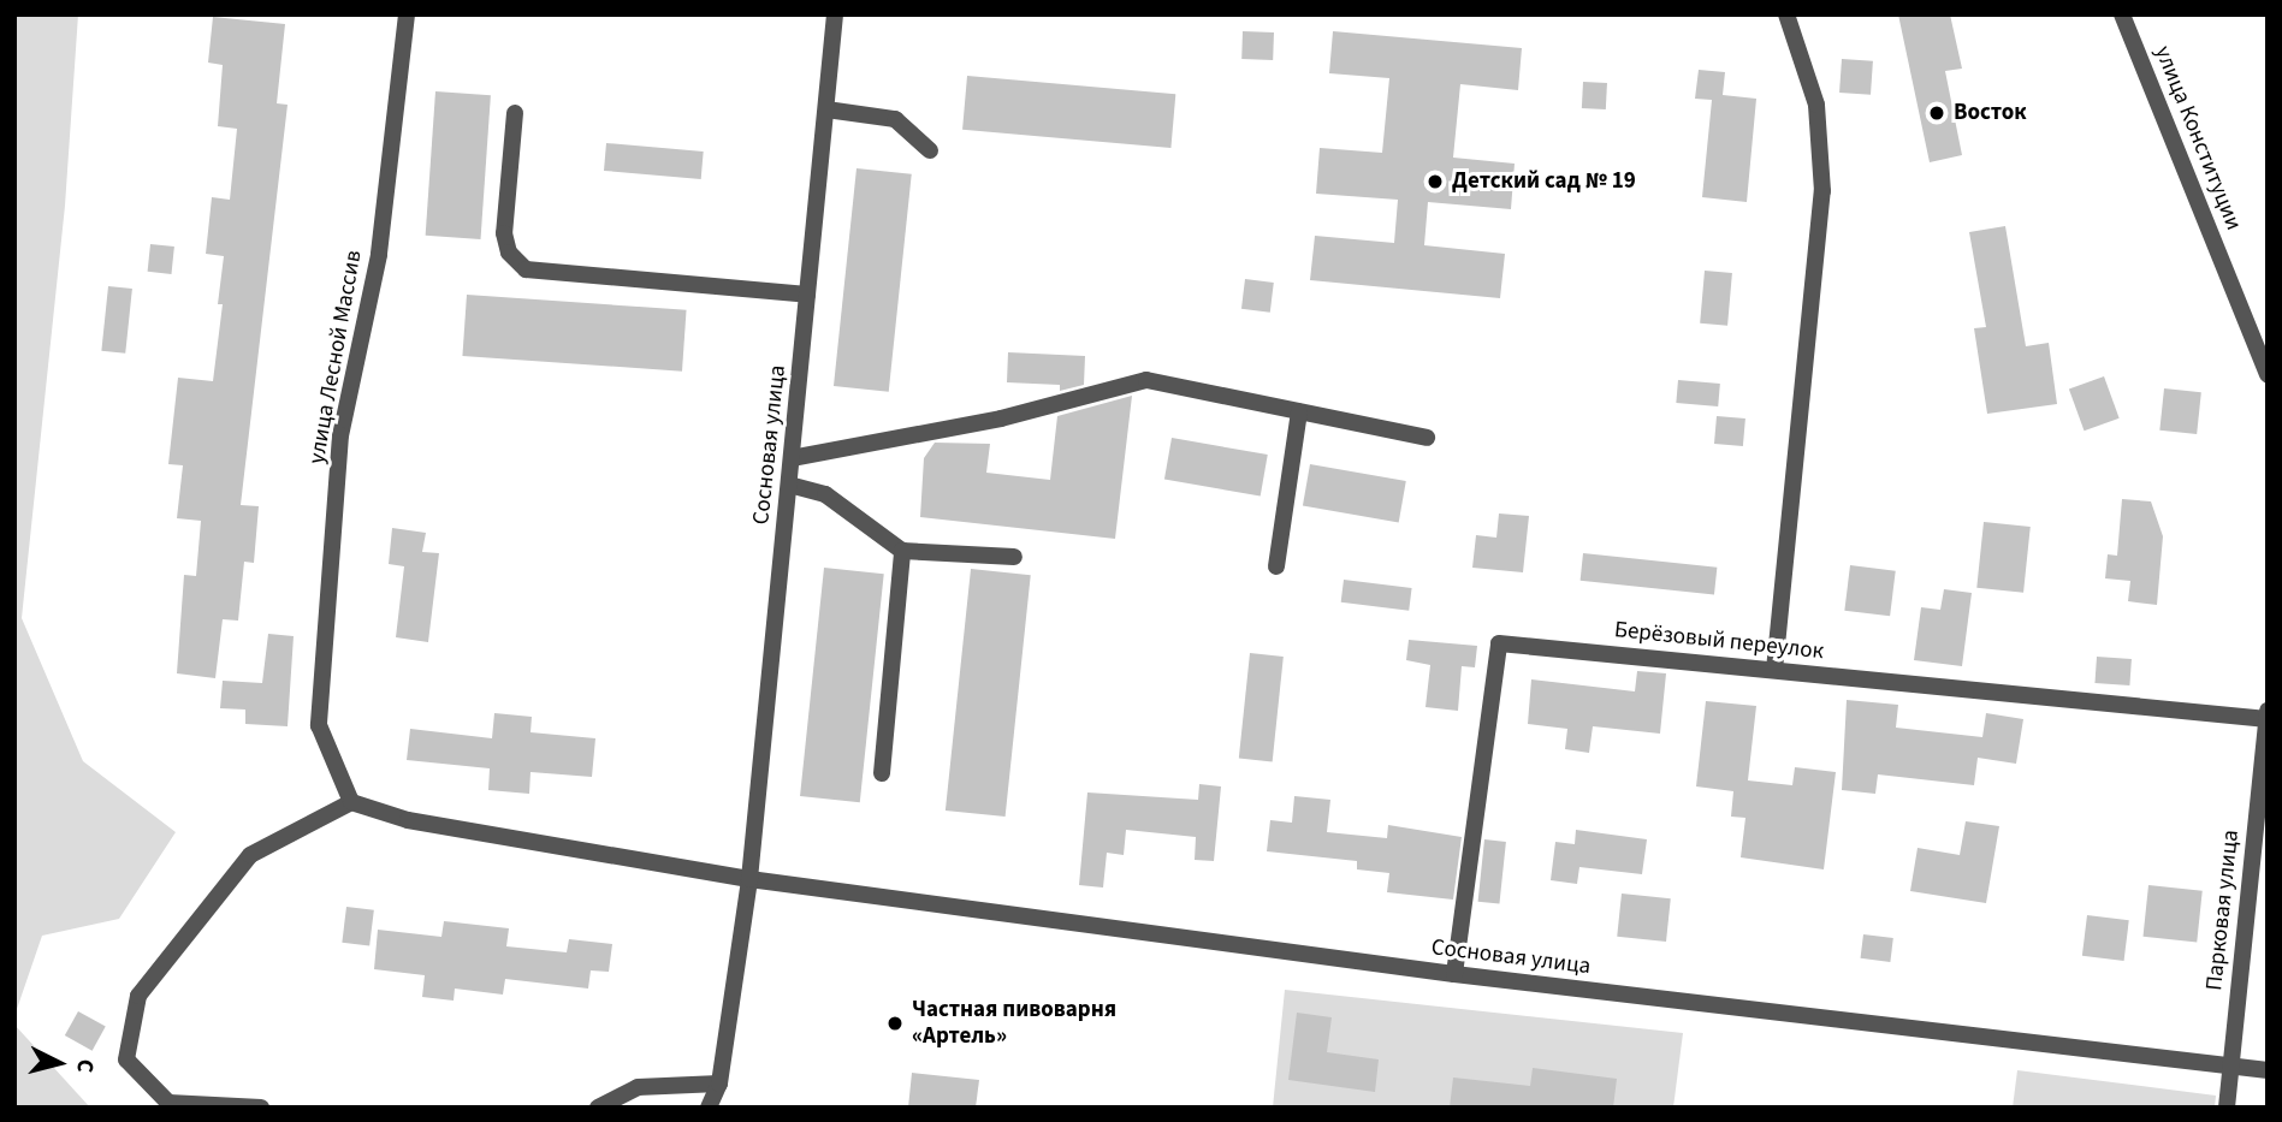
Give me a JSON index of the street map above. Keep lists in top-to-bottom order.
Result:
{
  "streets": {
    "street": [
      "улица Конституции",
      "улица Лесной Массив",
      "Сосновая улица",
      "Берёзовый переулок",
      "Парковая улица"
    ]
  },
  "crossings": [
    ["улица Лесной Массив", "Сосновая улица"],
    ["Сосновая улица", "Берёзовый переулок"],
    ["Сосновая улица", "Парковая улица"],
    ["Берёзовый переулок", "Парковая улица"]
  ],
  "places": ["Восток", "Детский сад № 19", "Частная пивоварня «Артель»"],
  "north": "right"
}
